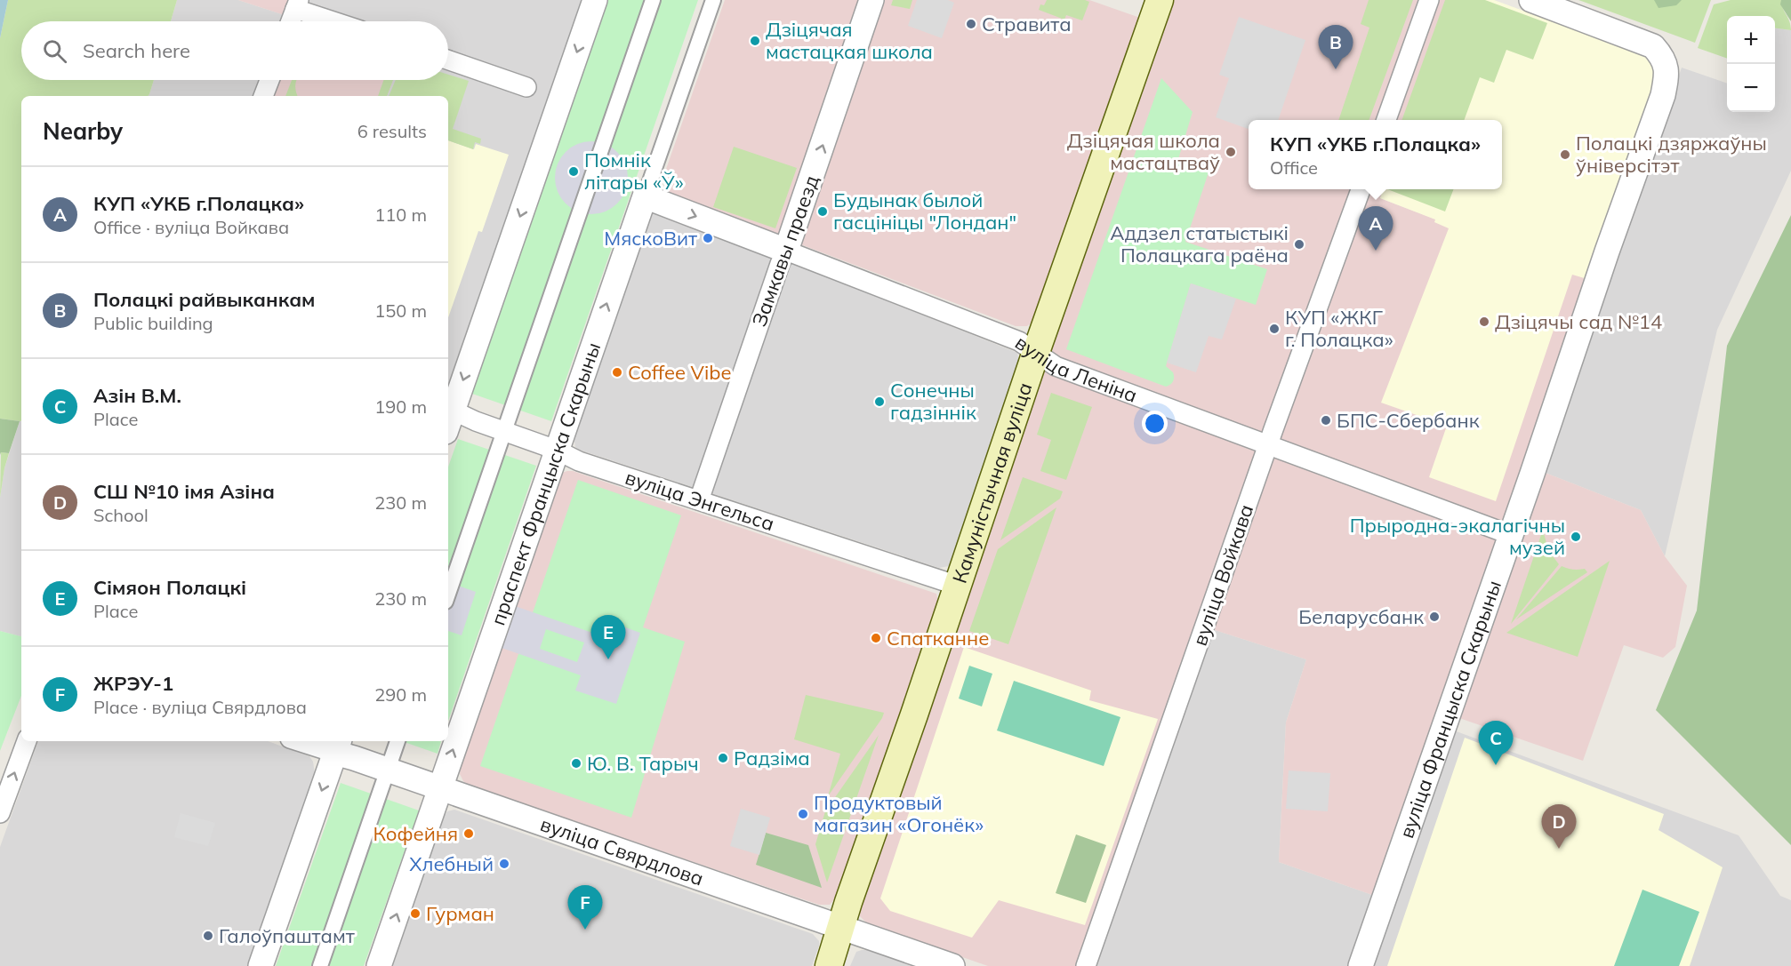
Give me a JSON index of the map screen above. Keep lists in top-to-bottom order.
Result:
{
  "streets": {
    "main road": ["Камуністычная вуліца"],
    "street": [
      "Замкавы праезд",
      "вуліца Леніна",
      "праспект Францыска Скарыны",
      "вуліца Энгельса",
      "вуліца Войкава",
      "вуліца Францыска Скарыны",
      "вуліца Свярдлова"
    ]
  },
  "crossings": [
    ["Замкавы праезд", "вуліца Леніна"],
    ["Замкавы праезд", "вуліца Энгельса"],
    ["вуліца Леніна", "праспект Францыска Скарыны"],
    ["вуліца Леніна", "Камуністычная вуліца"],
    ["вуліца Леніна", "вуліца Войкава"],
    ["вуліца Леніна", "вуліца Францыска Скарыны"],
    ["праспект Францыска Скарыны", "вуліца Энгельса"],
    ["праспект Францыска Скарыны", "вуліца Свярдлова"],
    ["Камуністычная вуліца", "вуліца Энгельса"],
    ["Камуністычная вуліца", "вуліца Свярдлова"]
  ],
  "places": [
    "Стравита",
    "Дзіцячая мастацкая школа",
    "Дзіцячая школа мастацтваў",
    "Полацкі дзяржаўны ўніверсітэт",
    "Помнік літары «Ў»",
    "Будынак былой гасцініцы \"Лондан\"",
    "МяскоВит",
    "Аддзел статыстыкі Полацкага раёна",
    "Дзіцячы сад №14",
    "КУП «ЖКГ г. Полацка»",
    "Coffee Vibe",
    "Сонечны гадзіннік",
    "БПС-Сбербанк",
    "Прыродна-экалагічны музей",
    "Беларусбанк",
    "Спатканне",
    "Радзіма",
    "Ю. В. Тарыч",
    "Продуктовый магазин «Огонёк»",
    "Кофейня",
    "Хлебный",
    "Гурман",
    "Галоўпаштамт"
  ],
  "page": {
    "map_buttons": ["+", "−"],
    "search": "Search here",
    "pins": [
      "B",
      "A",
      "E",
      "C",
      "D",
      "F"
    ],
    "heading": ["Nearby", "6 results"],
    "popup": ["КУП «УКБ г.Полацка»", "Office"],
    "list": [
      {
        "mark": "A",
        "name": "КУП «УКБ г.Полацка»",
        "note": "Office · вуліца Войкава",
        "value": "110 m"
      },
      {
        "mark": "B",
        "name": "Полацкі райвыканкам",
        "note": "Public building",
        "value": "150 m"
      },
      {
        "mark": "C",
        "name": "Азін В.М.",
        "note": "Place",
        "value": "190 m"
      },
      {
        "mark": "D",
        "name": "СШ №10 імя Азіна",
        "note": "School",
        "value": "230 m"
      },
      {
        "mark": "E",
        "name": "Сімяон Полацкі",
        "note": "Place",
        "value": "230 m"
      },
      {
        "mark": "F",
        "name": "ЖРЭУ-1",
        "note": "Place · вуліца Свярдлова",
        "value": "290 m"
      }
    ]
  }
}
